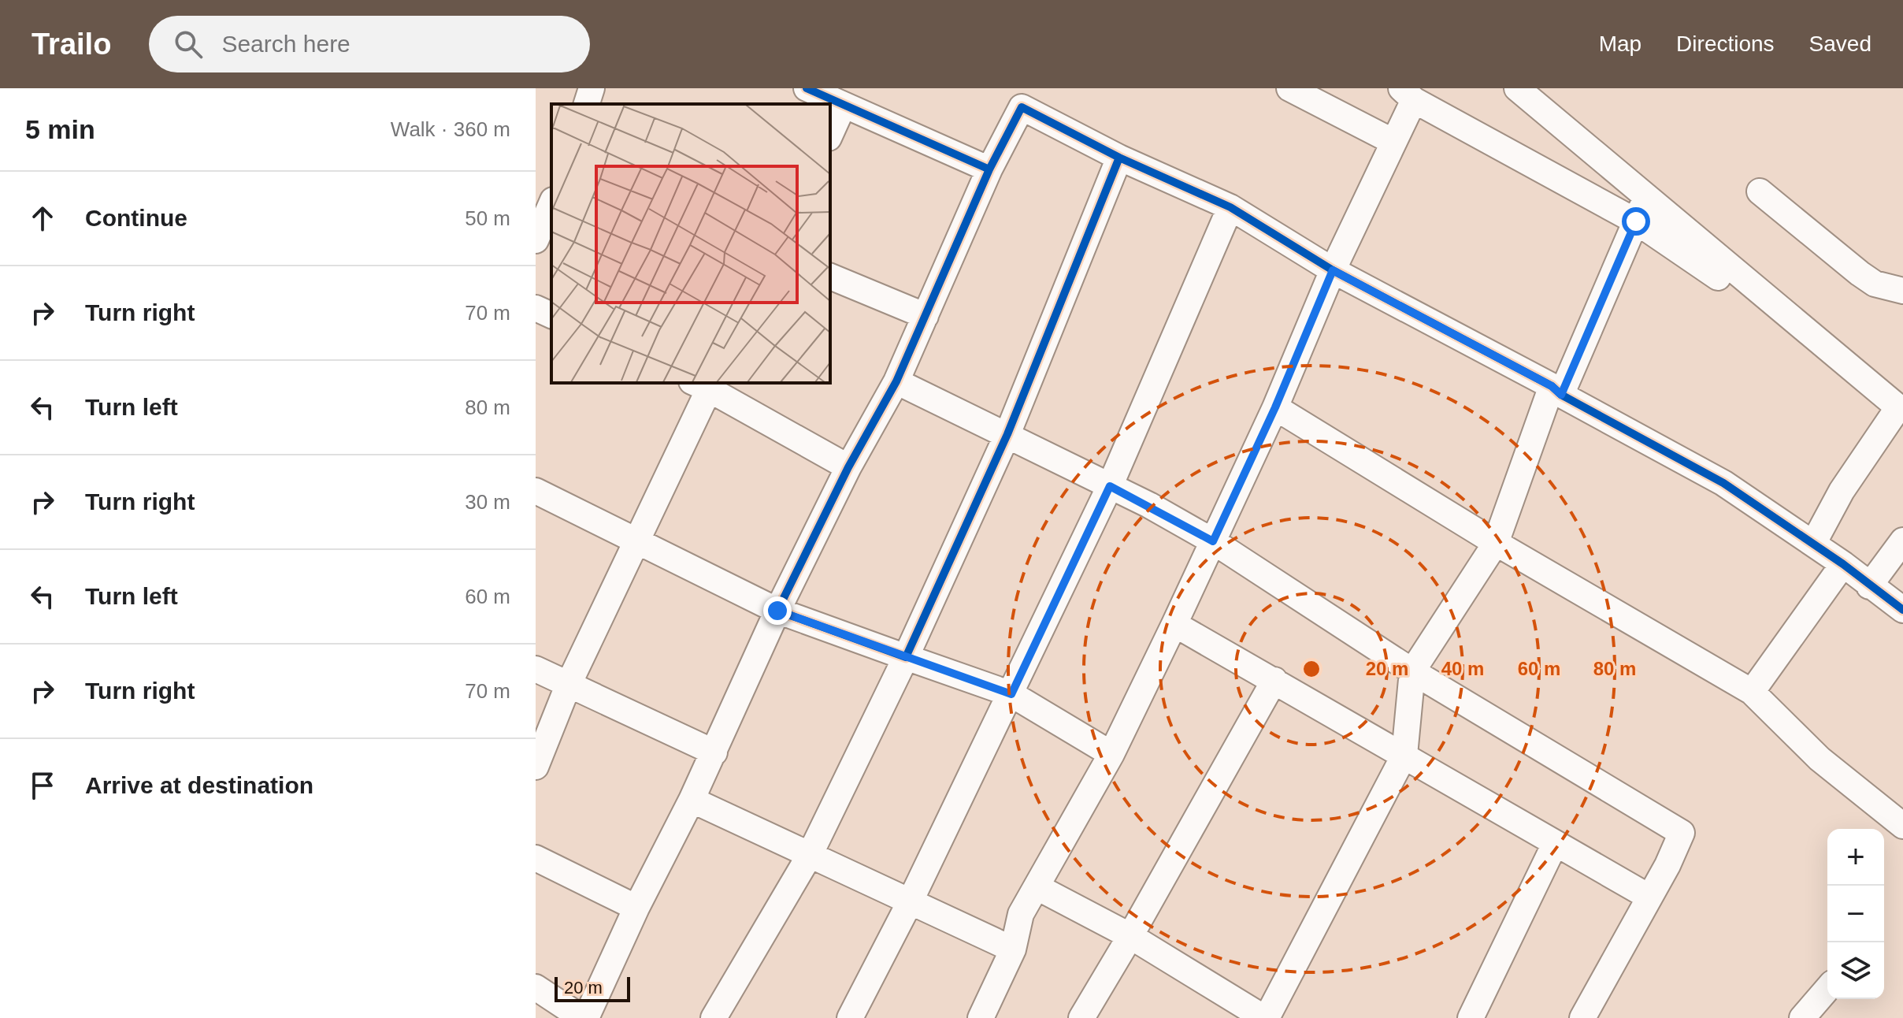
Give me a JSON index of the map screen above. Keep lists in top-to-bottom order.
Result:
{
  "scale_bar": "20 m",
  "page": {
    "header": "Trailo",
    "search": "Search here",
    "nav": ["Map", "Directions", "Saved"],
    "heading": ["5 min", "Walk · 360 m"],
    "list": [
      ["Continue", "50 m"],
      ["Turn right", "70 m"],
      ["Turn left", "80 m"],
      ["Turn right", "30 m"],
      ["Turn left", "60 m"],
      ["Turn right", "70 m"],
      "Arrive at destination"
    ],
    "map_buttons": ["+", "−"],
    "scale": "20 m"
  },
  "rings": [
    "20 m",
    "40 m",
    "60 m",
    "80 m"
  ]
}
